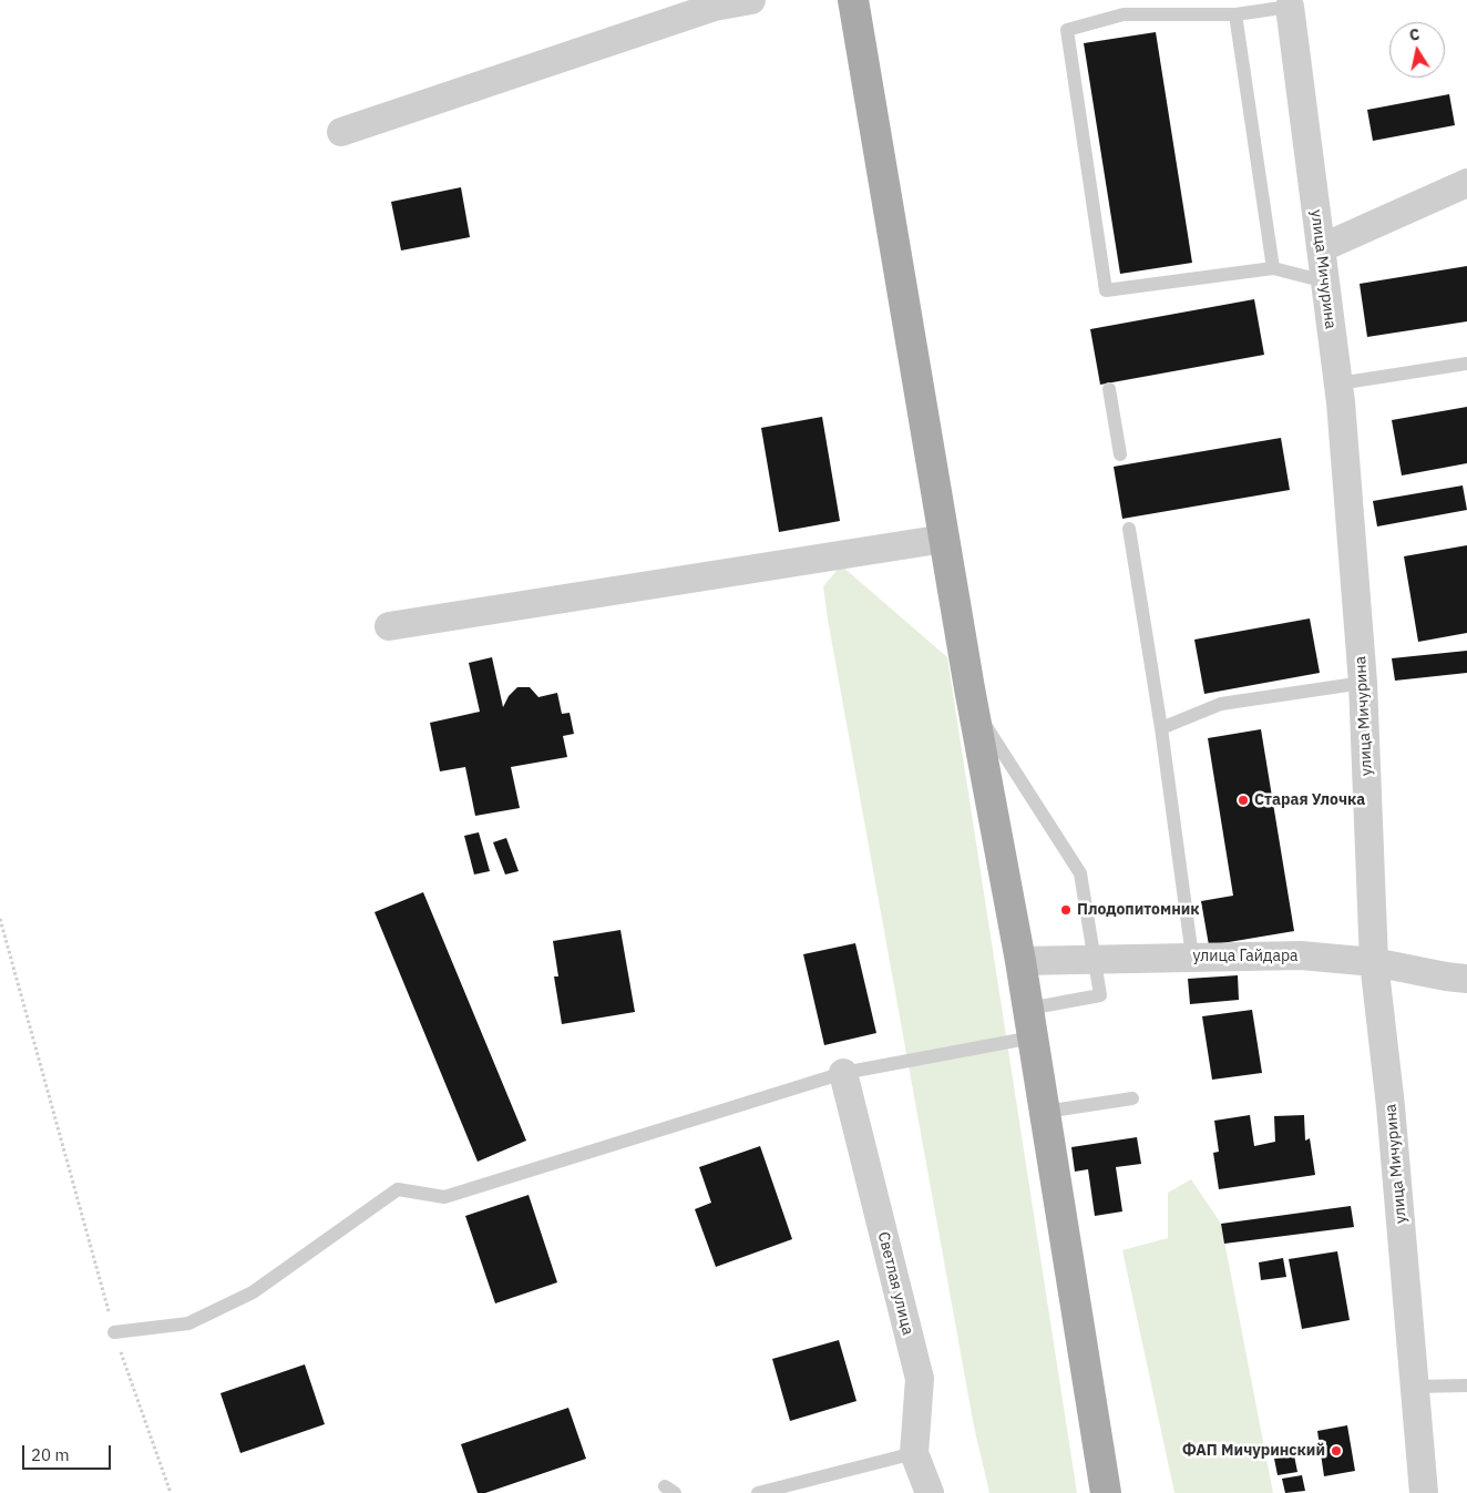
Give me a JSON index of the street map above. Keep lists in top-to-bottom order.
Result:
{
  "streets": {
    "street": ["улица Мичурина", "улица Гайдара", "Светлая улица"]
  },
  "crossings": [
    ["улица Мичурина", "улица Гайдара"]
  ],
  "places": ["Старая Улочка", "Плодопитомник", "ФАП Мичуринский"],
  "scale_bar": "20 m",
  "north": "top"
}
